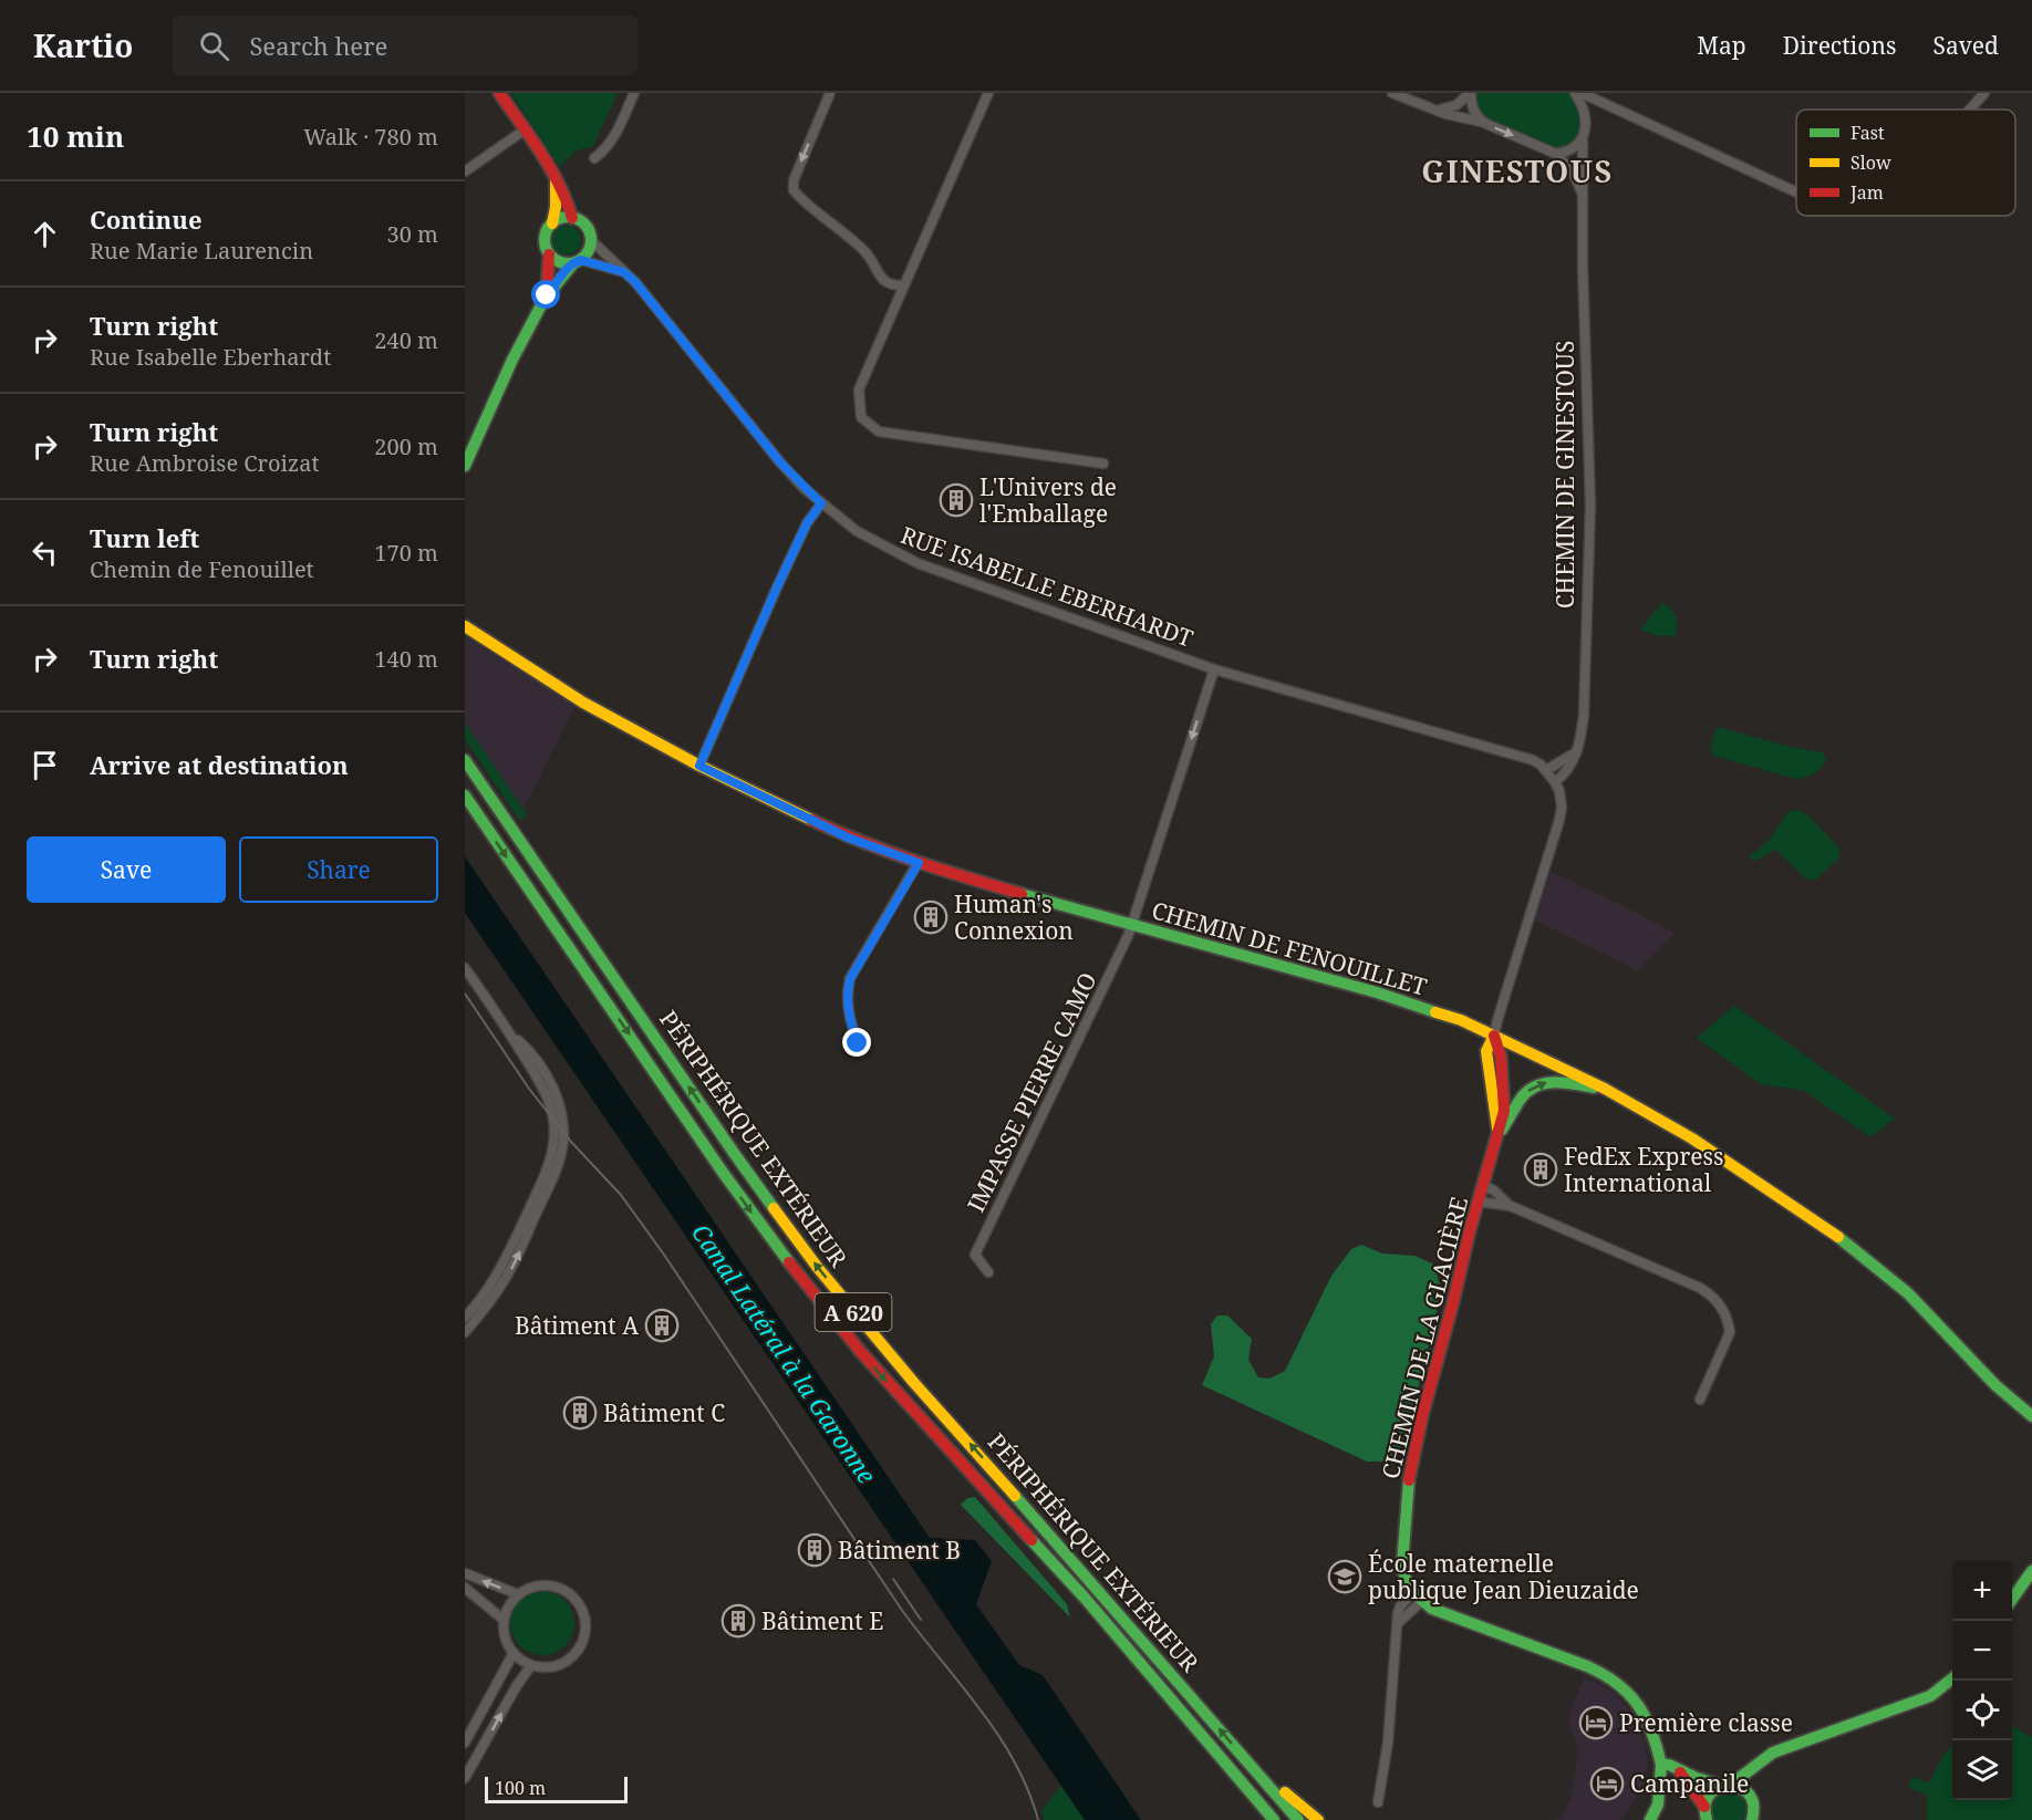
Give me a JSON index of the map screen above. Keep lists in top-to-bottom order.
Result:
{
  "streets": {
    "main road": [
      "CHEMIN DE FENOUILLET",
      "PÉRIPHÉRIQUE EXTÉRIEUR",
      "A 620",
      "CHEMIN DE LA GLACIÈRE"
    ],
    "street": ["CHEMIN DE GINESTOUS", "RUE ISABELLE EBERHARDT", "IMPASSE PIERRE CAMO"]
  },
  "crossings": [
    ["CHEMIN DE GINESTOUS", "RUE ISABELLE EBERHARDT"],
    ["CHEMIN DE FENOUILLET", "IMPASSE PIERRE CAMO"],
    ["CHEMIN DE FENOUILLET", "CHEMIN DE LA GLACIÈRE"]
  ],
  "districts": ["GINESTOUS"],
  "water": ["Canal Latéral à la Garonne"],
  "places": {
    "building": [
      "L'Univers de l'Emballage",
      "Human's Connexion",
      "FedEx Express International",
      "Bâtiment A",
      "Bâtiment C",
      "Bâtiment B",
      "Bâtiment E"
    ],
    "school or university": ["École maternelle publique Jean Dieuzaide"],
    "hotel": ["Première classe", "Campanile"]
  },
  "legend": ["Fast", "Slow", "Jam"],
  "scale_bar": "100 m",
  "page": {
    "header": "Kartio",
    "search": "Search here",
    "nav": ["Map", "Directions", "Saved"],
    "heading": ["10 min", "Walk · 780 m"],
    "list": [
      ["Continue", "Rue Marie Laurencin", "30 m"],
      ["Turn right", "Rue Isabelle Eberhardt", "240 m"],
      ["Turn right", "Rue Ambroise Croizat", "200 m"],
      ["Turn left", "Chemin de Fenouillet", "170 m"],
      ["Turn right", "140 m"],
      "Arrive at destination"
    ],
    "buttons": ["Save", "Share"],
    "map_buttons": ["+", "−"],
    "scale": "100 m"
  }
}
